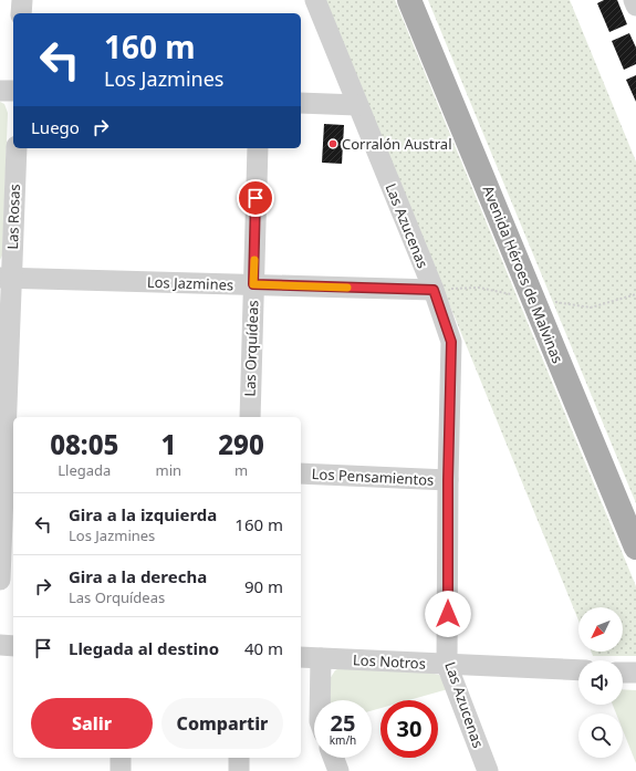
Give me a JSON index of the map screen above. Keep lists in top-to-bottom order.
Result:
{
  "streets": {
    "main road": ["Avenida Héroes de Malvinas"],
    "street": [
      "Las Rosas",
      "Las Azucenas",
      "Los Jazmines",
      "Las Orquídeas",
      "Los Pensamientos",
      "Los Notros"
    ]
  },
  "crossings": [
    ["Las Rosas", "Los Jazmines"],
    ["Las Azucenas", "Los Jazmines"],
    ["Las Azucenas", "Los Pensamientos"],
    ["Las Azucenas", "Los Notros"],
    ["Los Jazmines", "Las Orquídeas"]
  ],
  "places": ["Corralón Austral"],
  "north": "bottom left",
  "page": {
    "turn": ["160 m", "Los Jazmines"],
    "then": "Luego",
    "eta": [
      "08:05",
      "Llegada",
      "1",
      "min",
      "290",
      "m"
    ],
    "list": [
      {
        "name": "Gira a la izquierda",
        "note": "Los Jazmines",
        "value": "160 m"
      },
      {
        "name": "Gira a la derecha",
        "note": "Las Orquídeas",
        "value": "90 m"
      },
      {
        "name": "Llegada al destino",
        "value": "40 m"
      }
    ],
    "buttons": ["Salir", "Compartir"],
    "speed": "25 km/h",
    "limit": "30"
  }
}
